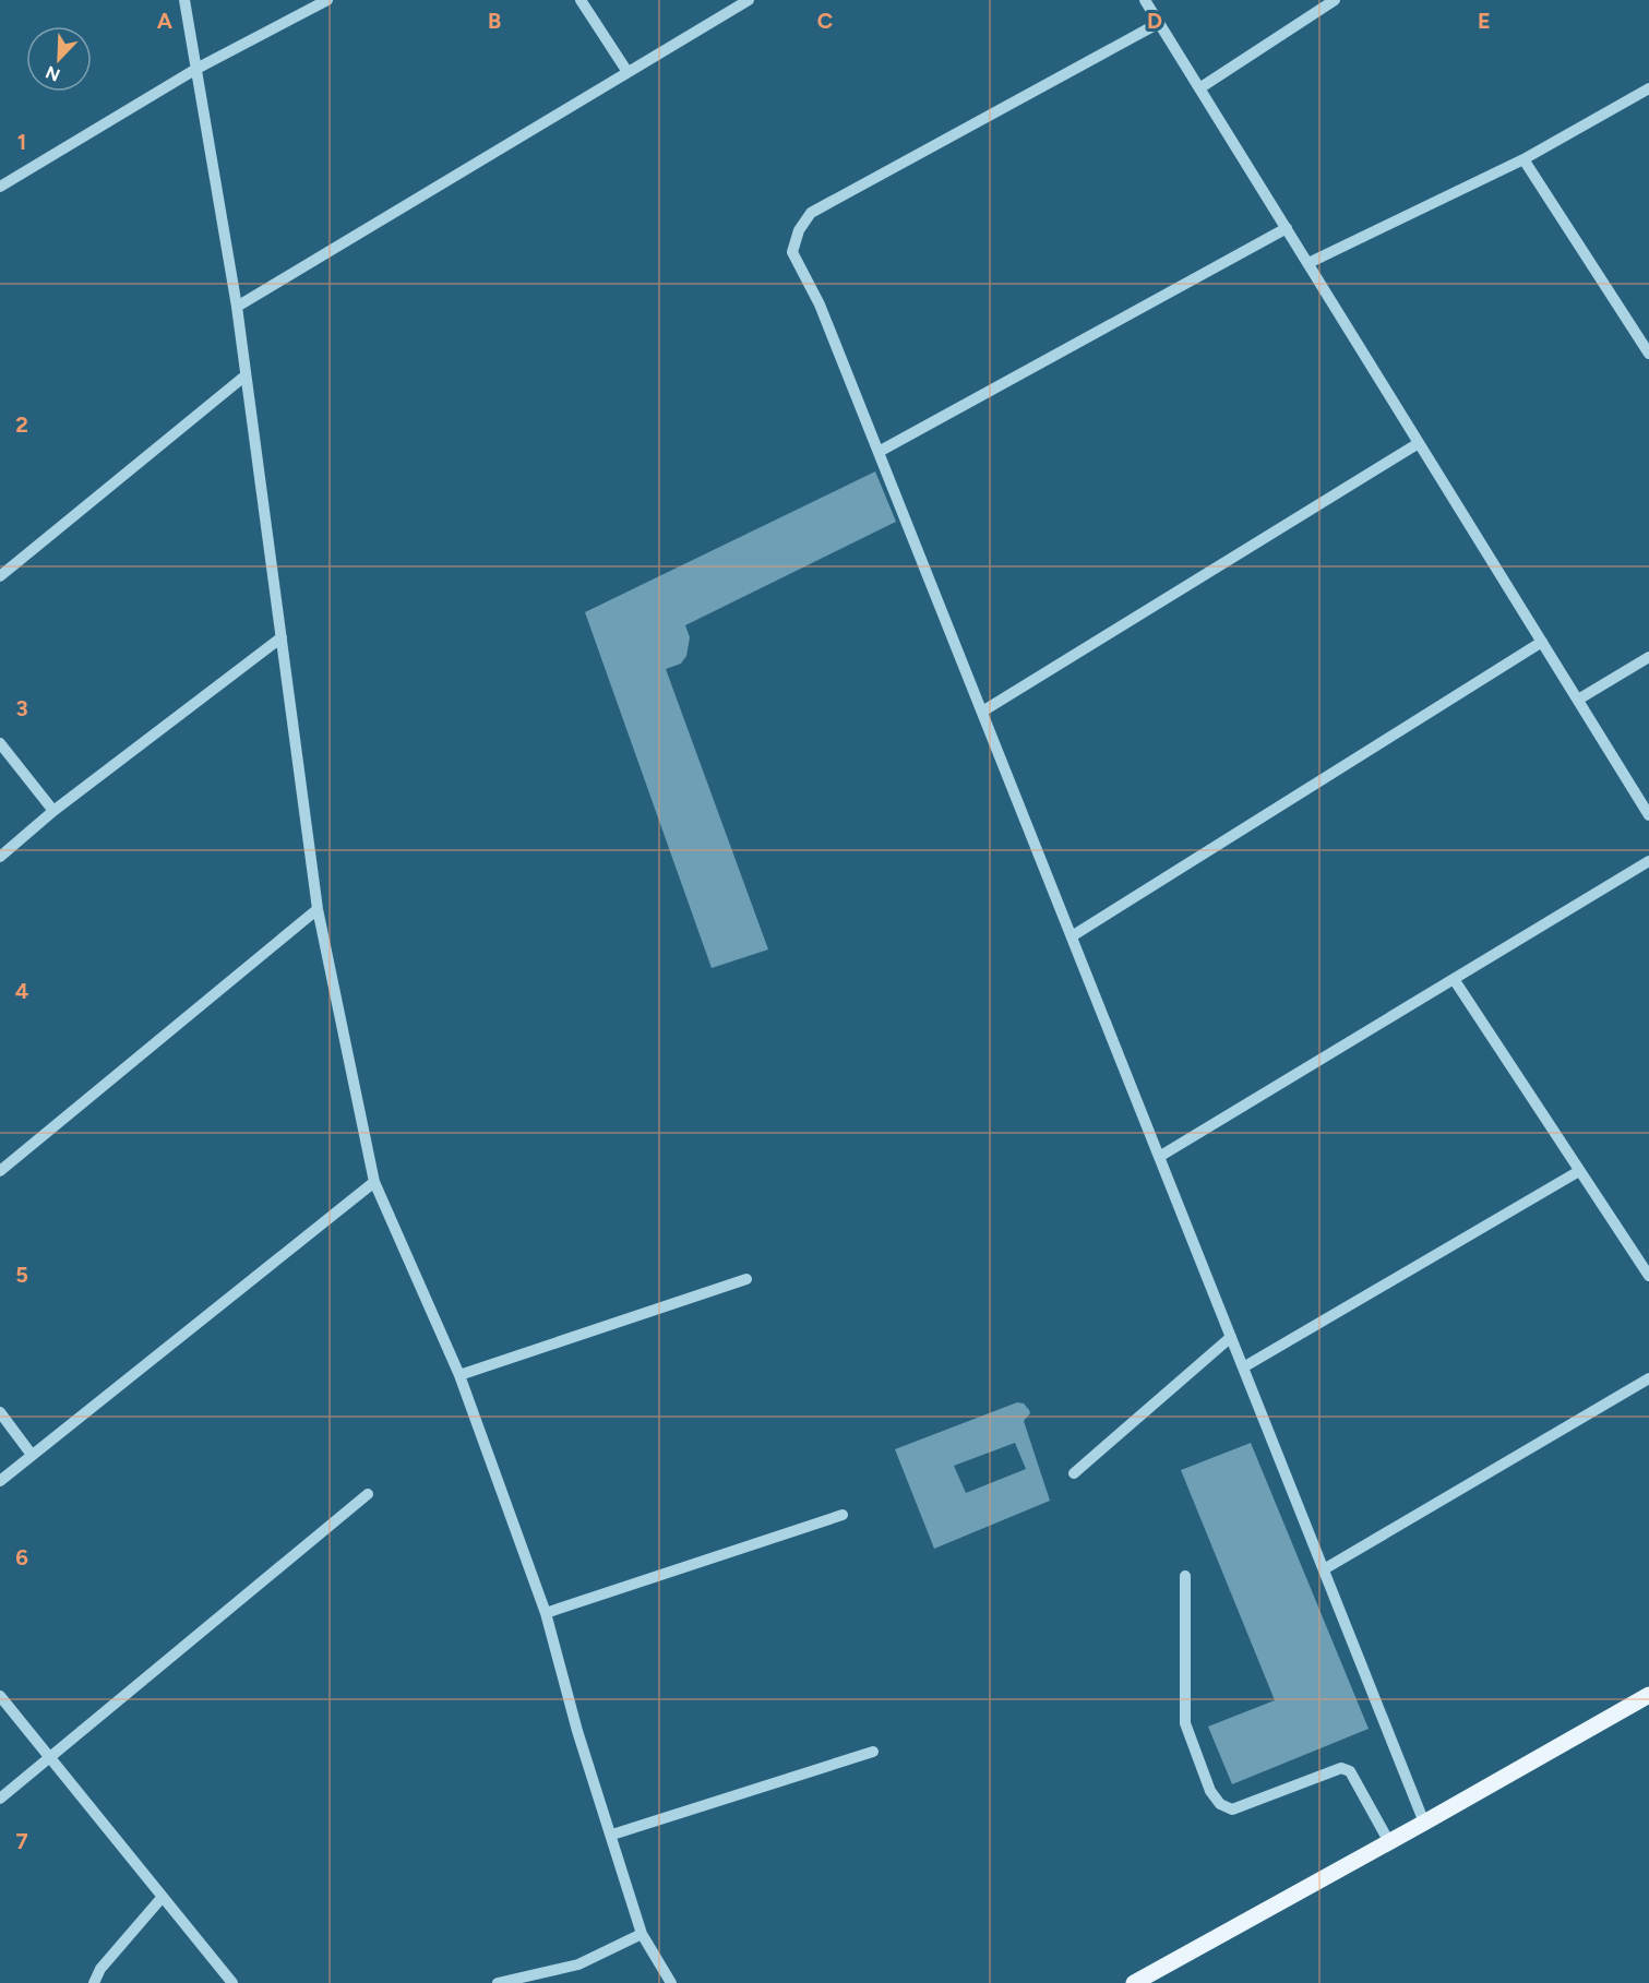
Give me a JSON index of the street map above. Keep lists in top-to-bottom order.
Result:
{
  "north": "bottom left",
  "grid": {
    "columns": [
      "A",
      "B",
      "C",
      "D",
      "E"
    ],
    "rows": [
      "1",
      "2",
      "3",
      "4",
      "5",
      "6",
      "7"
    ]
  }
}
